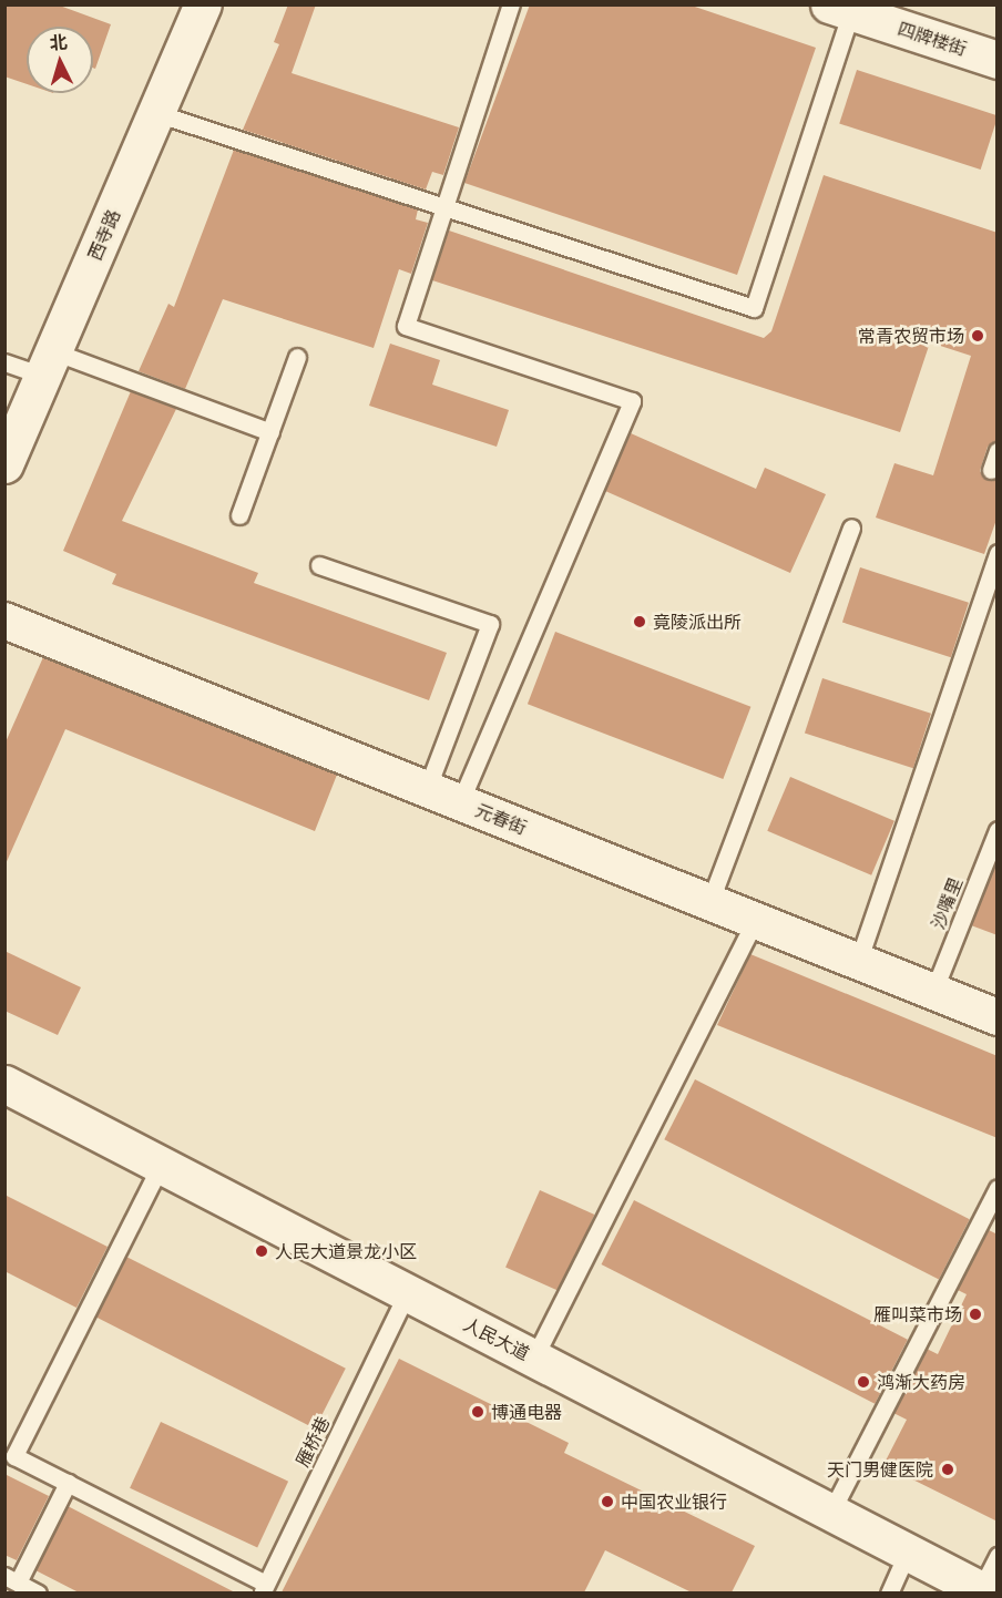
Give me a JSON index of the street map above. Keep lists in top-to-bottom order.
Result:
{
  "streets": {
    "main road": ["四牌楼街", "西寺路", "人民大道"],
    "street": ["元春街"],
    "lane": ["沙嘴里", "雁桥巷"]
  },
  "crossings": [
    ["元春街", "沙嘴里"],
    ["人民大道", "雁桥巷"]
  ],
  "places": [
    "常青农贸市场",
    "竟陵派出所",
    "人民大道景龙小区",
    "雁叫菜市场",
    "鸿渐大药房",
    "博通电器",
    "天门男健医院",
    "中国农业银行"
  ],
  "north": "top"
}
